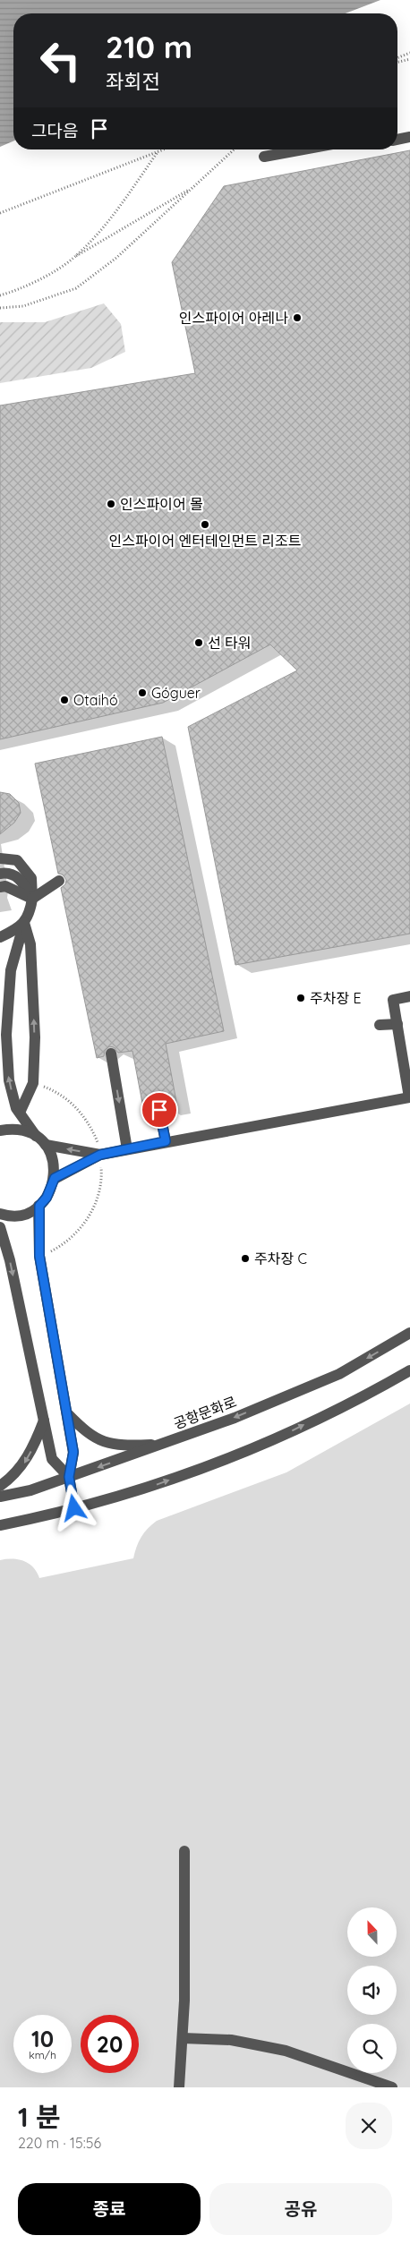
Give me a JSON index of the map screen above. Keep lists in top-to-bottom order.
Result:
{
  "streets": {
    "street": ["공항문화로"]
  },
  "places": [
    "인스파이어 아레나",
    "인스파이어 몰",
    "인스파이어 엔터테인먼트 리조트",
    "선 타워",
    "Góguer",
    "Otaihó",
    "주차장 E",
    "주차장 C"
  ],
  "north": "top",
  "page": {
    "turn": ["210 m", "좌회전"],
    "then": "그다음",
    "speed": "10 km/h",
    "limit": "20",
    "heading": ["1 분", "220 m · 15:56"],
    "buttons": ["종료", "공유"]
  }
}
